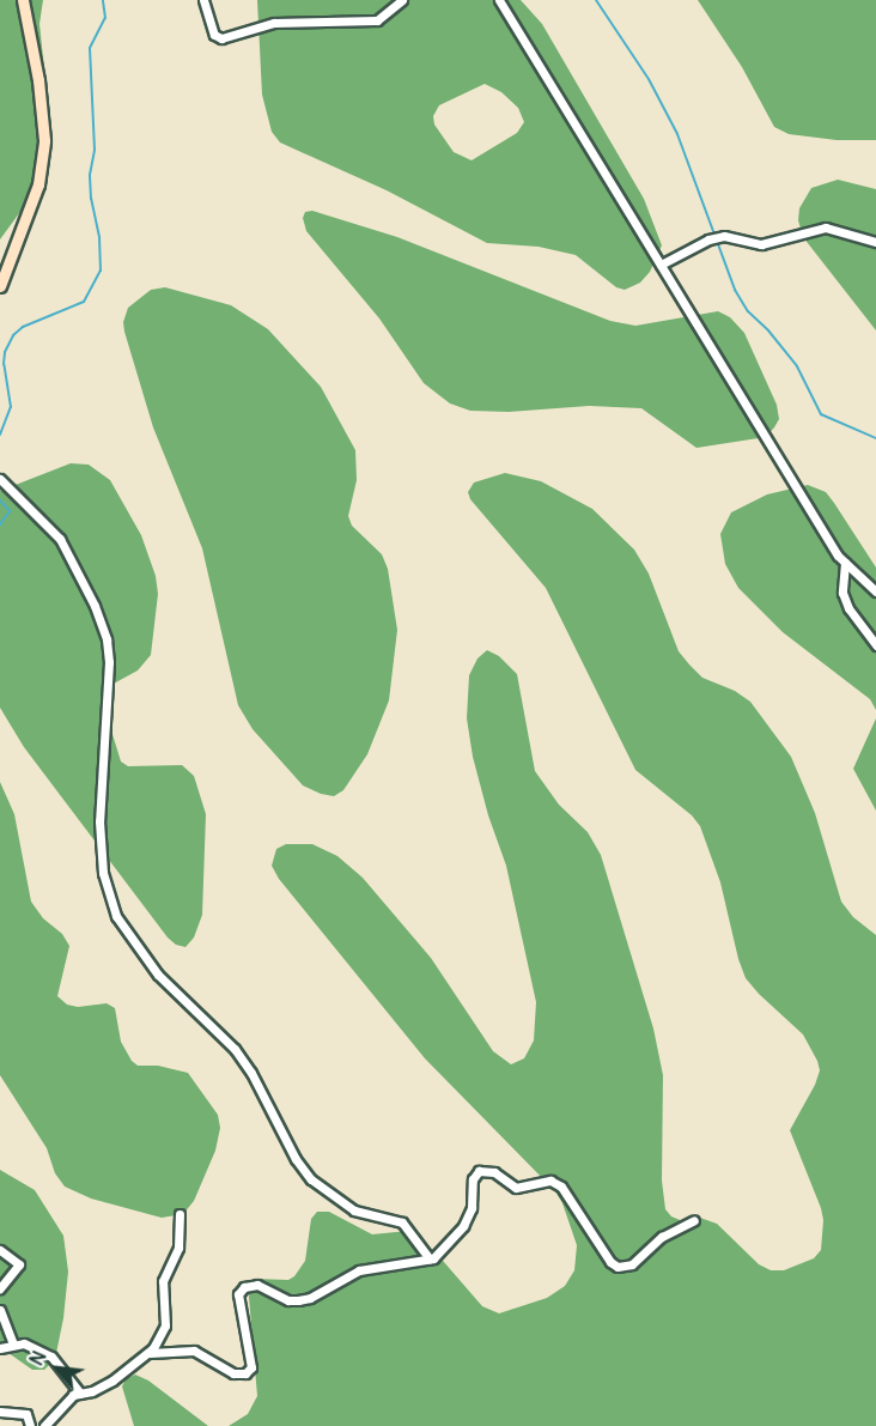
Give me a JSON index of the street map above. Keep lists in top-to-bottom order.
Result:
{
  "north": "top left"
}
